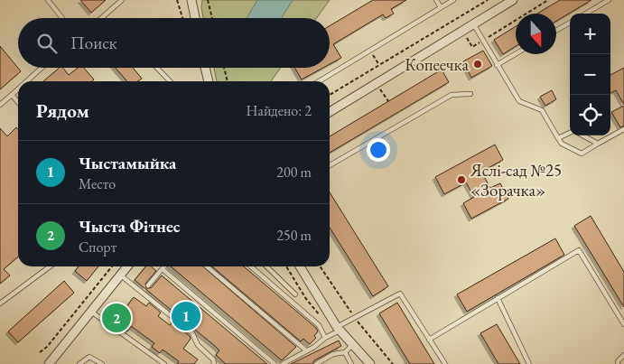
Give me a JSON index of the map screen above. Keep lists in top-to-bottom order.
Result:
{
  "places": ["Копеечка", "Яслі-сад №25 «Зорачка»"],
  "north": "bottom",
  "page": {
    "map_buttons": ["+", "−"],
    "search": "Поиск",
    "heading": ["Рядом", "Найдено: 2"],
    "list": [
      {
        "mark": "1",
        "name": "Чыстамыйка",
        "note": "Место",
        "value": "200 m"
      },
      {
        "mark": "2",
        "name": "Чыста Фітнес",
        "note": "Спорт",
        "value": "250 m"
      }
    ],
    "pins": ["1", "2"]
  }
}
